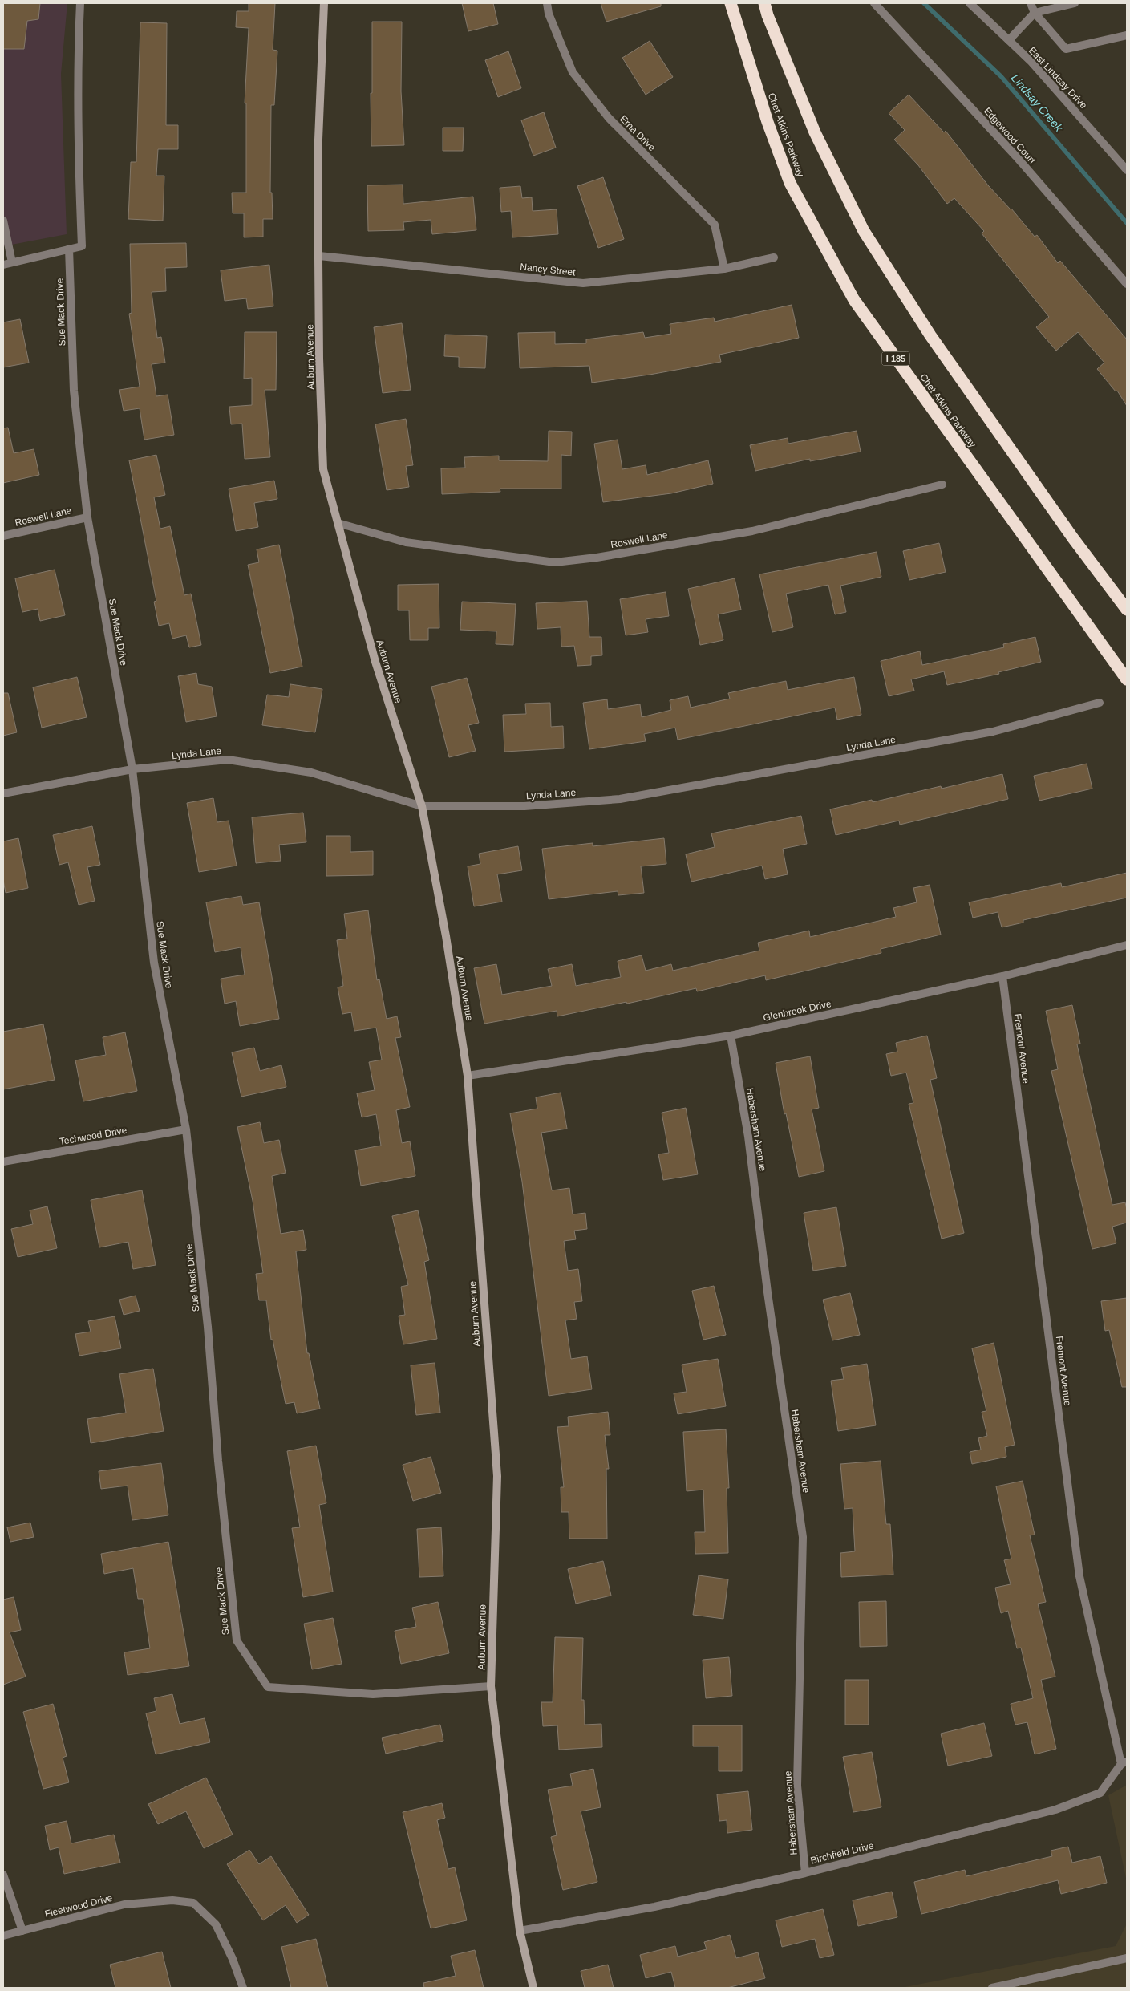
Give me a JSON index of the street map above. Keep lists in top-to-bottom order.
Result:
{
  "streets": {
    "highway": ["Chet Atkins Parkway", "I 185"],
    "street": [
      "East Lindsay Drive",
      "Erna Drive",
      "Edgewood Court",
      "Nancy Street",
      "Sue Mack Drive",
      "Auburn Avenue",
      "Roswell Lane",
      "Lynda Lane",
      "Glenbrook Drive",
      "Fremont Avenue",
      "Habersham Avenue",
      "Techwood Drive",
      "Birchfield Drive",
      "Fleetwood Drive"
    ]
  },
  "crossings": [
    ["Erna Drive", "Nancy Street"],
    ["Nancy Street", "Auburn Avenue"],
    ["Sue Mack Drive", "Auburn Avenue"],
    ["Sue Mack Drive", "Roswell Lane"],
    ["Sue Mack Drive", "Lynda Lane"],
    ["Sue Mack Drive", "Techwood Drive"],
    ["Auburn Avenue", "Roswell Lane"],
    ["Auburn Avenue", "Lynda Lane"],
    ["Auburn Avenue", "Glenbrook Drive"],
    ["Auburn Avenue", "Birchfield Drive"],
    ["Glenbrook Drive", "Fremont Avenue"],
    ["Glenbrook Drive", "Habersham Avenue"],
    ["Fremont Avenue", "Birchfield Drive"],
    ["Habersham Avenue", "Birchfield Drive"]
  ],
  "water": ["Lindsay Creek"]
}
